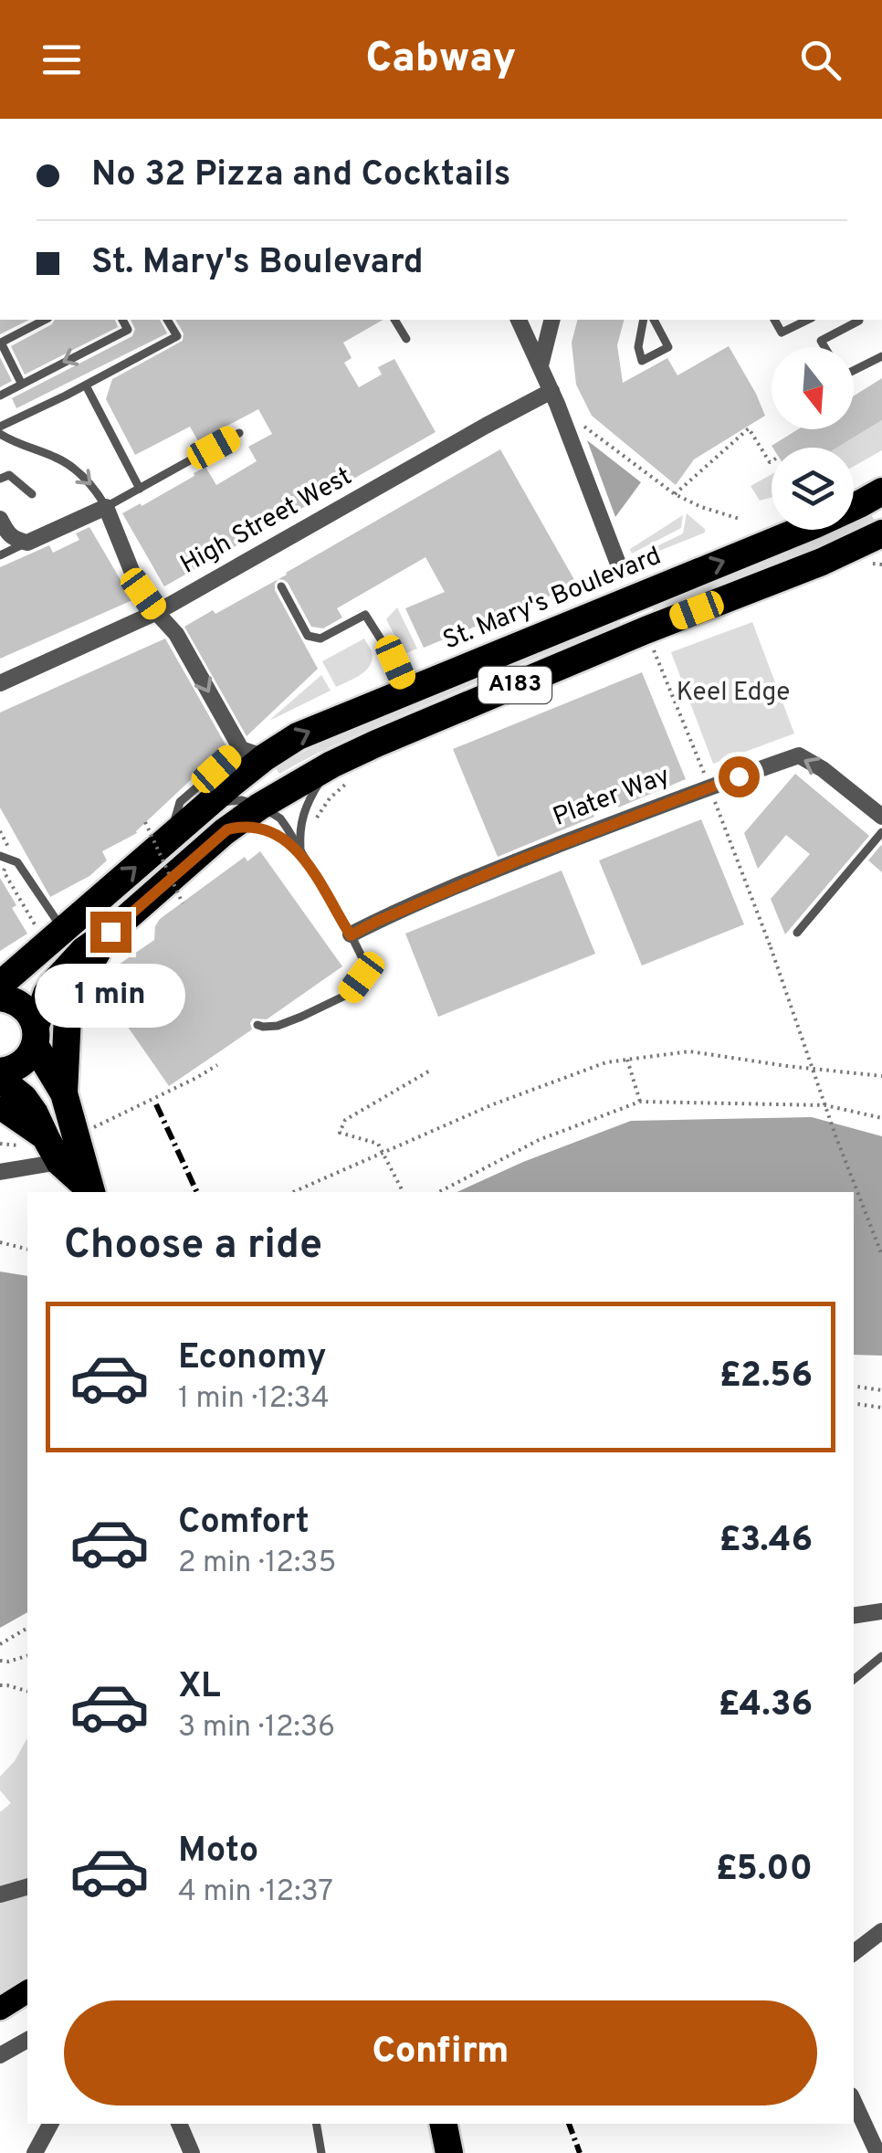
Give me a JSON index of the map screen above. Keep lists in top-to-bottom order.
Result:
{
  "streets": {
    "highway": ["St. Mary's Boulevard", "A183"],
    "street": ["High Street West", "Plater Way"]
  },
  "one_way": ["Plater Way"],
  "parks": ["Keel Edge"],
  "north": "bottom",
  "page": {
    "header": "Cabway",
    "banner": ["No 32 Pizza and Cocktails", "St. Mary's Boulevard"],
    "bubble": "1 min",
    "heading": "Choose a ride",
    "list": [
      {
        "name": "Economy",
        "note": "1 min · 12:34",
        "value": "£2.56"
      },
      {
        "name": "Comfort",
        "note": "2 min · 12:35",
        "value": "£3.46"
      },
      {
        "name": "XL",
        "note": "3 min · 12:36",
        "value": "£4.36"
      },
      {
        "name": "Moto",
        "note": "4 min · 12:37",
        "value": "£5.00"
      }
    ],
    "buttons": "Confirm"
  }
}
